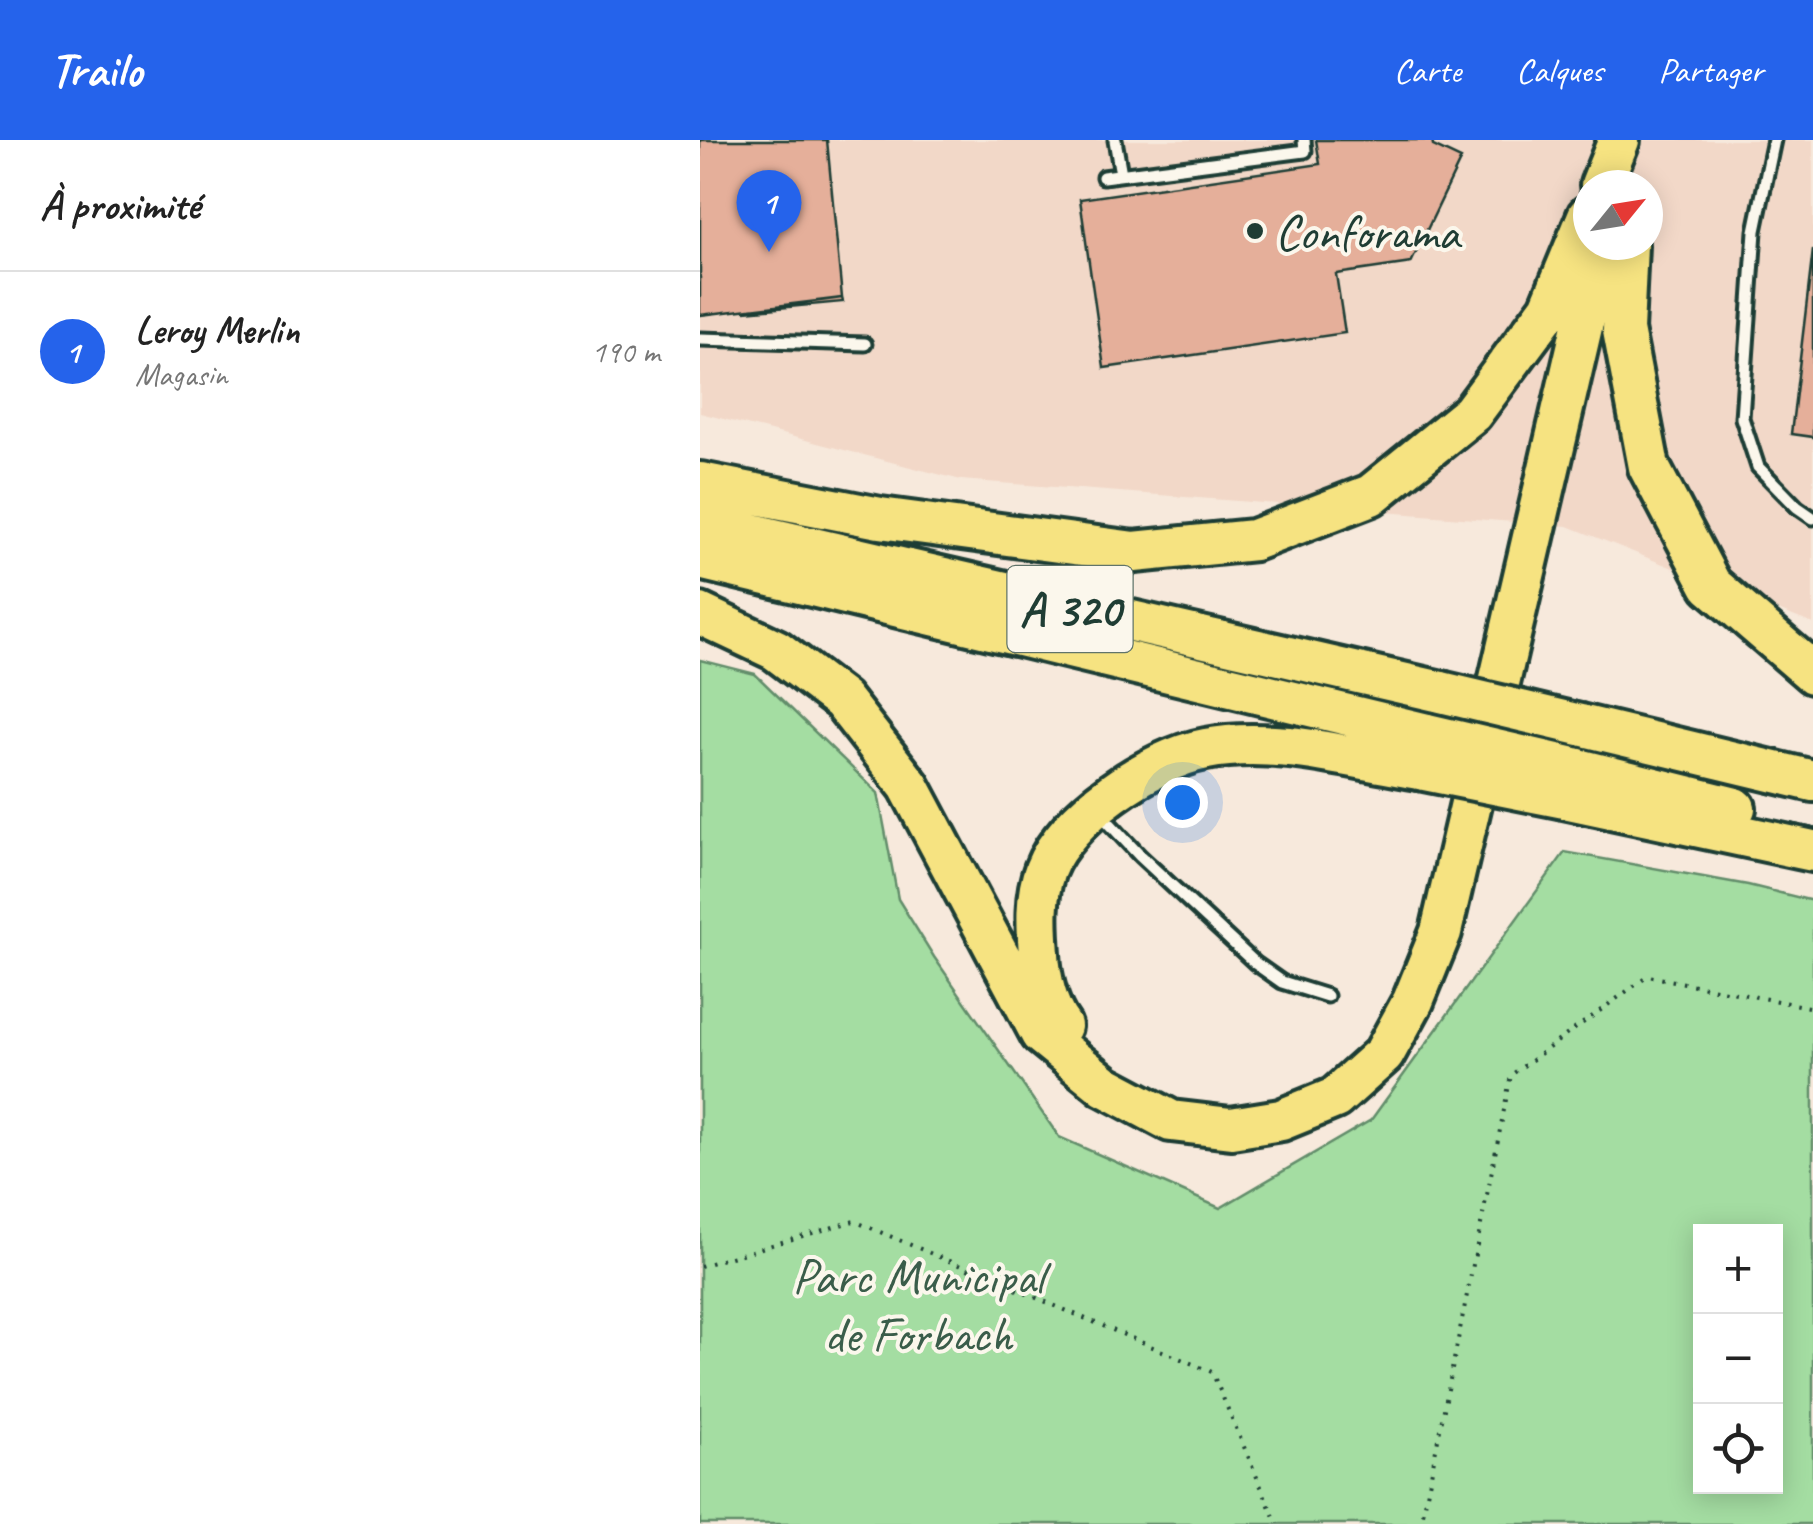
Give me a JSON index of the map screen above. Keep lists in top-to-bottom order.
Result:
{
  "streets": {
    "highway": ["A 320"]
  },
  "parks": ["Parc Municipal de Forbach"],
  "places": ["Conforama"],
  "north": "top right",
  "page": {
    "header": "Trailo",
    "nav": ["Carte", "Calques", "Partager"],
    "heading": "À proximité",
    "pins": "1",
    "list": [
      {
        "mark": "1",
        "name": "Leroy Merlin",
        "note": "Magasin",
        "value": "190 m"
      }
    ],
    "map_buttons": ["+", "−"]
  }
}
